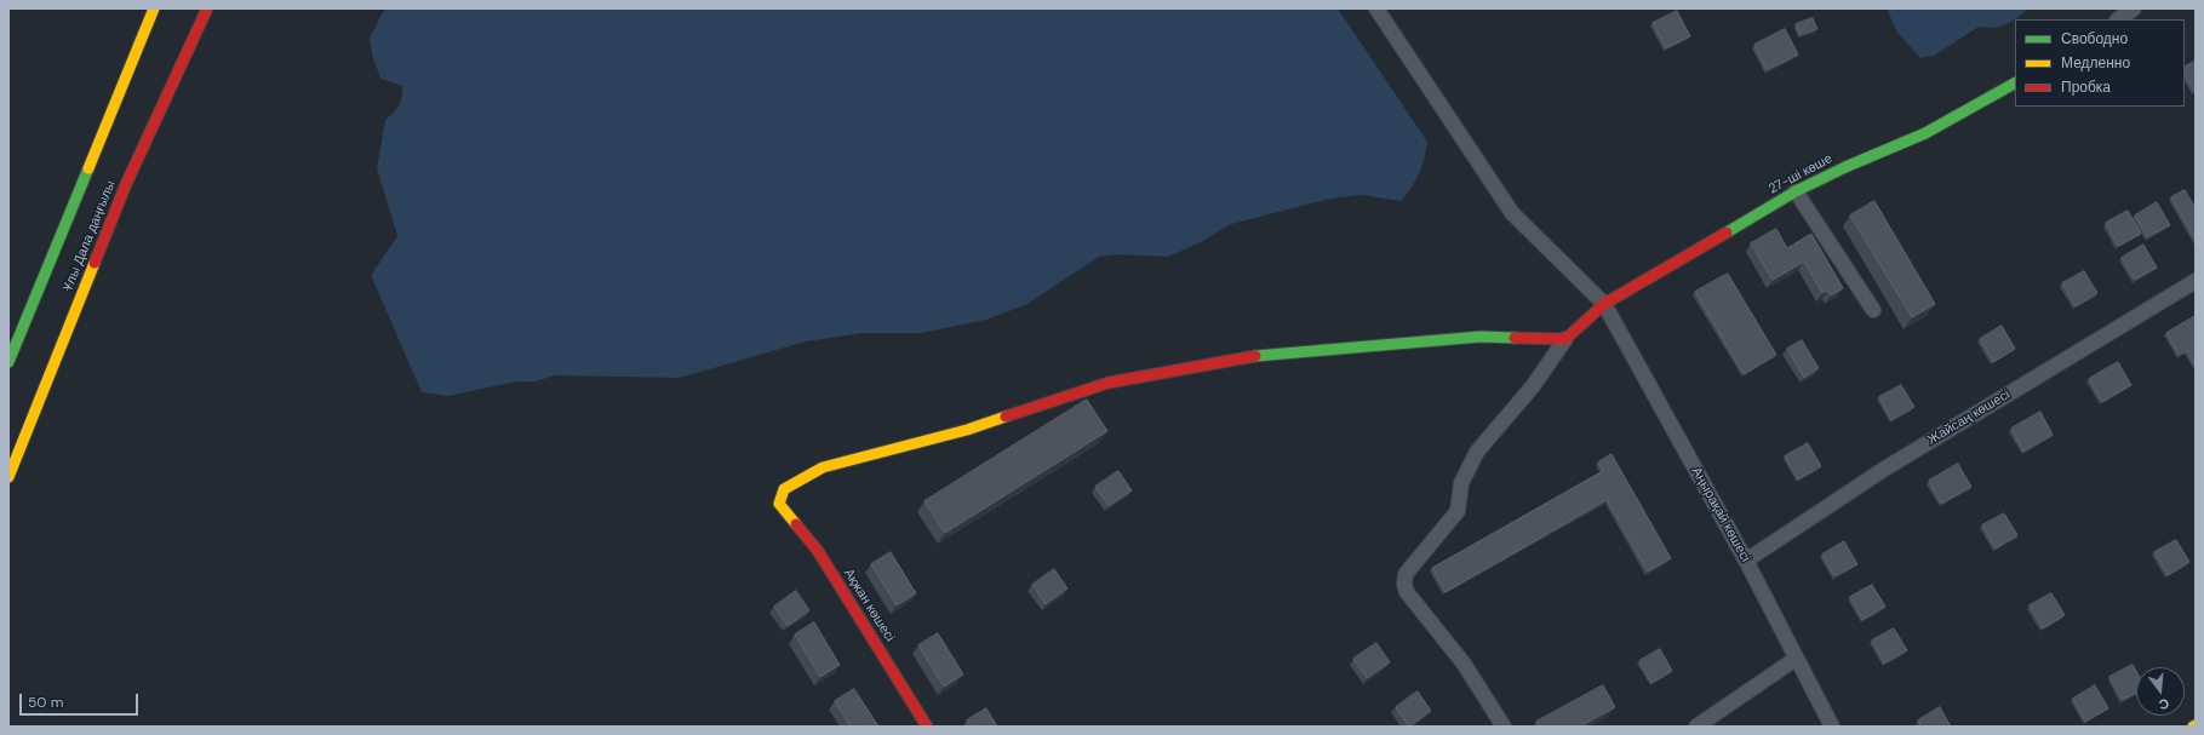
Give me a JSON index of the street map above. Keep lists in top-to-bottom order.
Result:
{
  "streets": {
    "street": [
      "27-ші көше",
      "Ұлы Дала даңғылы",
      "Жайсаң көшесі",
      "Аңырақай көшесі",
      "Ақжан көшесі"
    ]
  },
  "crossings": [
    ["27-ші көше", "Аңырақай көшесі"],
    ["27-ші көше", "Ақжан көшесі"],
    ["Жайсаң көшесі", "Аңырақай көшесі"]
  ],
  "legend": ["Свободно", "Медленно", "Пробка"],
  "scale_bar": "50 m",
  "north": "bottom"
}
